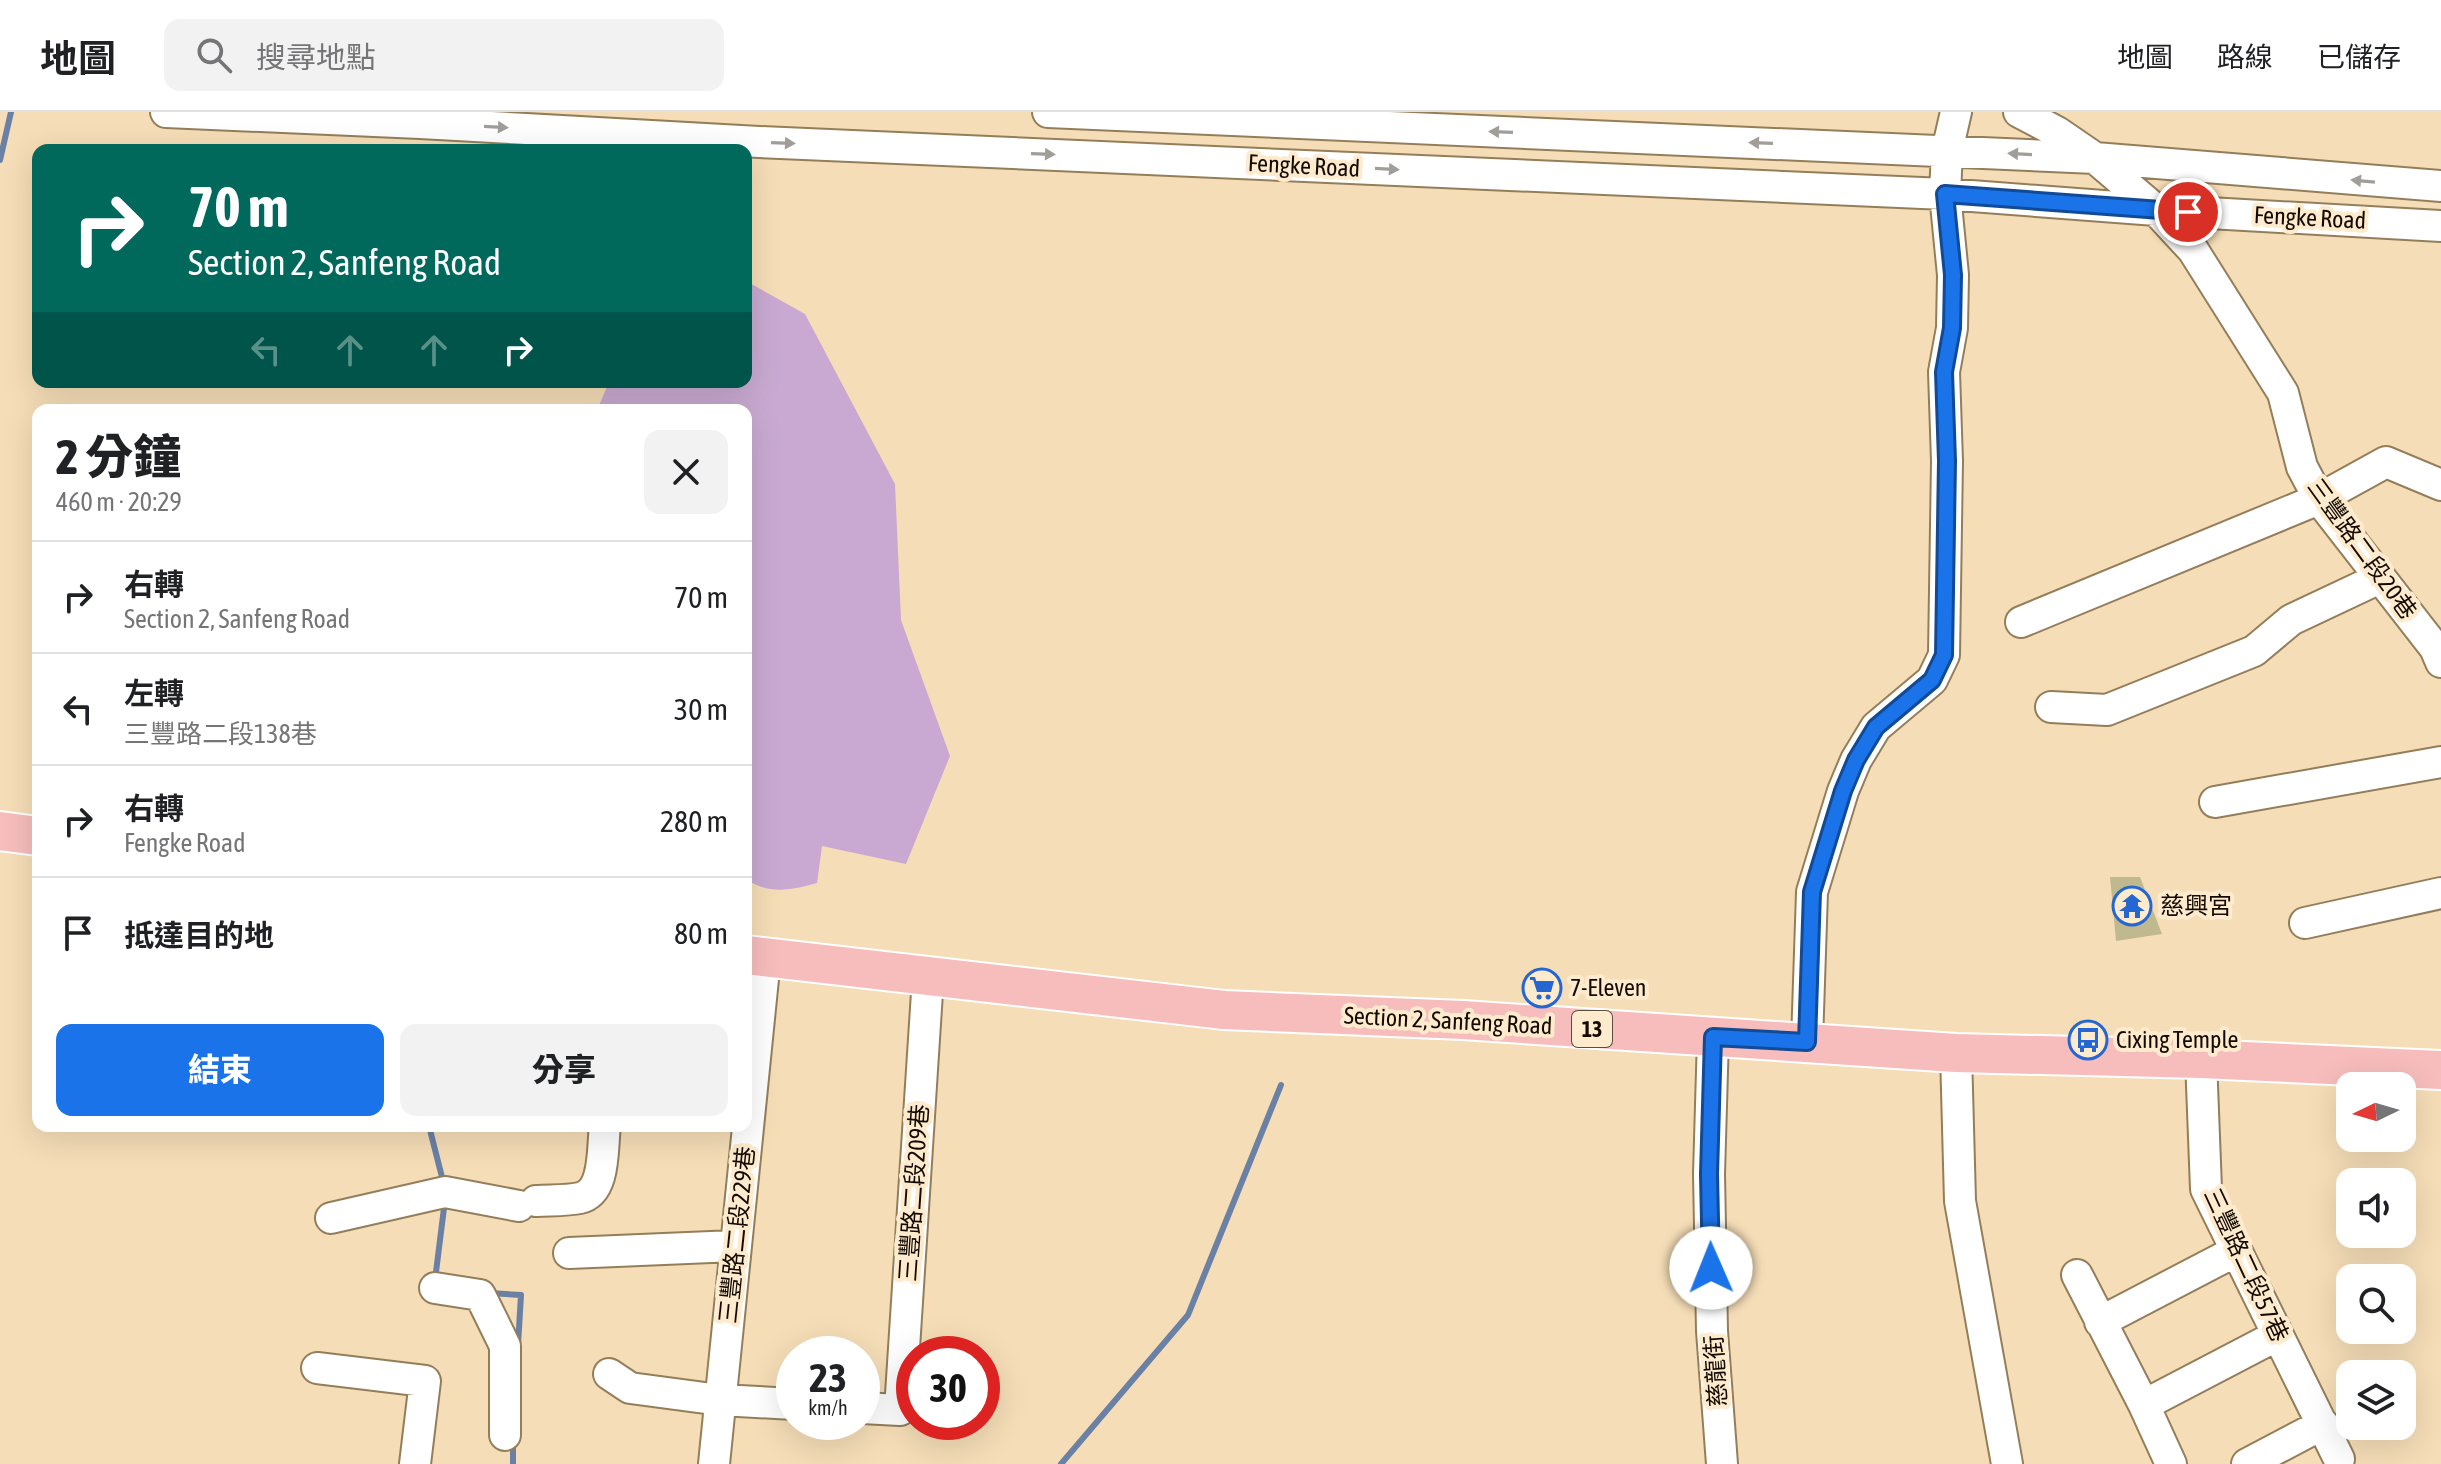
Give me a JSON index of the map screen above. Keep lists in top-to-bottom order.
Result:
{
  "streets": {
    "main road": ["Section 2, Sanfeng Road", "13"],
    "street": [
      "Fengke Road",
      "三豐路二段20巷",
      "三豐路二段209巷",
      "三豐路二段229巷",
      "三豐路二段57巷",
      "慈龍街"
    ]
  },
  "crossings": [
    ["Fengke Road", "三豐路二段20巷"],
    ["Section 2, Sanfeng Road", "三豐路二段209巷"],
    ["Section 2, Sanfeng Road", "三豐路二段229巷"],
    ["Section 2, Sanfeng Road", "三豐路二段57巷"],
    ["Section 2, Sanfeng Road", "慈龍街"]
  ],
  "places": {
    "temple": ["慈興宮"],
    "supermarket": ["7-Eleven"],
    "bus stop": ["Cixing Temple"]
  },
  "north": "left",
  "page": {
    "header": "地圖",
    "search": "搜尋地點",
    "nav": ["地圖", "路線", "已儲存"],
    "turn": ["70 m", "Section 2, Sanfeng Road"],
    "heading": ["2 分鐘", "460 m · 20:29"],
    "list": [
      {
        "name": "右轉",
        "note": "Section 2, Sanfeng Road",
        "value": "70 m"
      },
      {
        "name": "左轉",
        "note": "三豐路二段138巷",
        "value": "30 m"
      },
      {
        "name": "右轉",
        "note": "Fengke Road",
        "value": "280 m"
      },
      {
        "name": "抵達目的地",
        "value": "80 m"
      }
    ],
    "buttons": ["結束", "分享"],
    "speed": "23 km/h",
    "limit": "30"
  }
}
